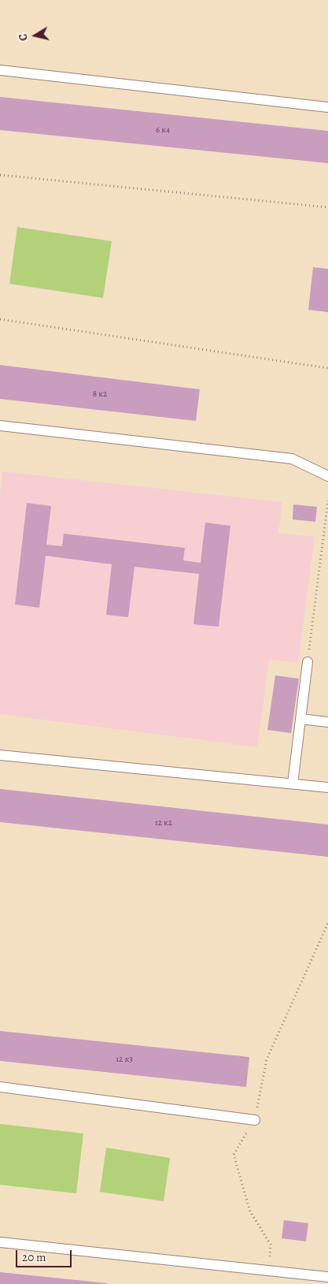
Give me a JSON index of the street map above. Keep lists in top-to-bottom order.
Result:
{
  "house_numbers": [
    "6 к4",
    "8 к2",
    "12 к2",
    "12 к3"
  ],
  "scale_bar": "20 m",
  "north": "left"
}
